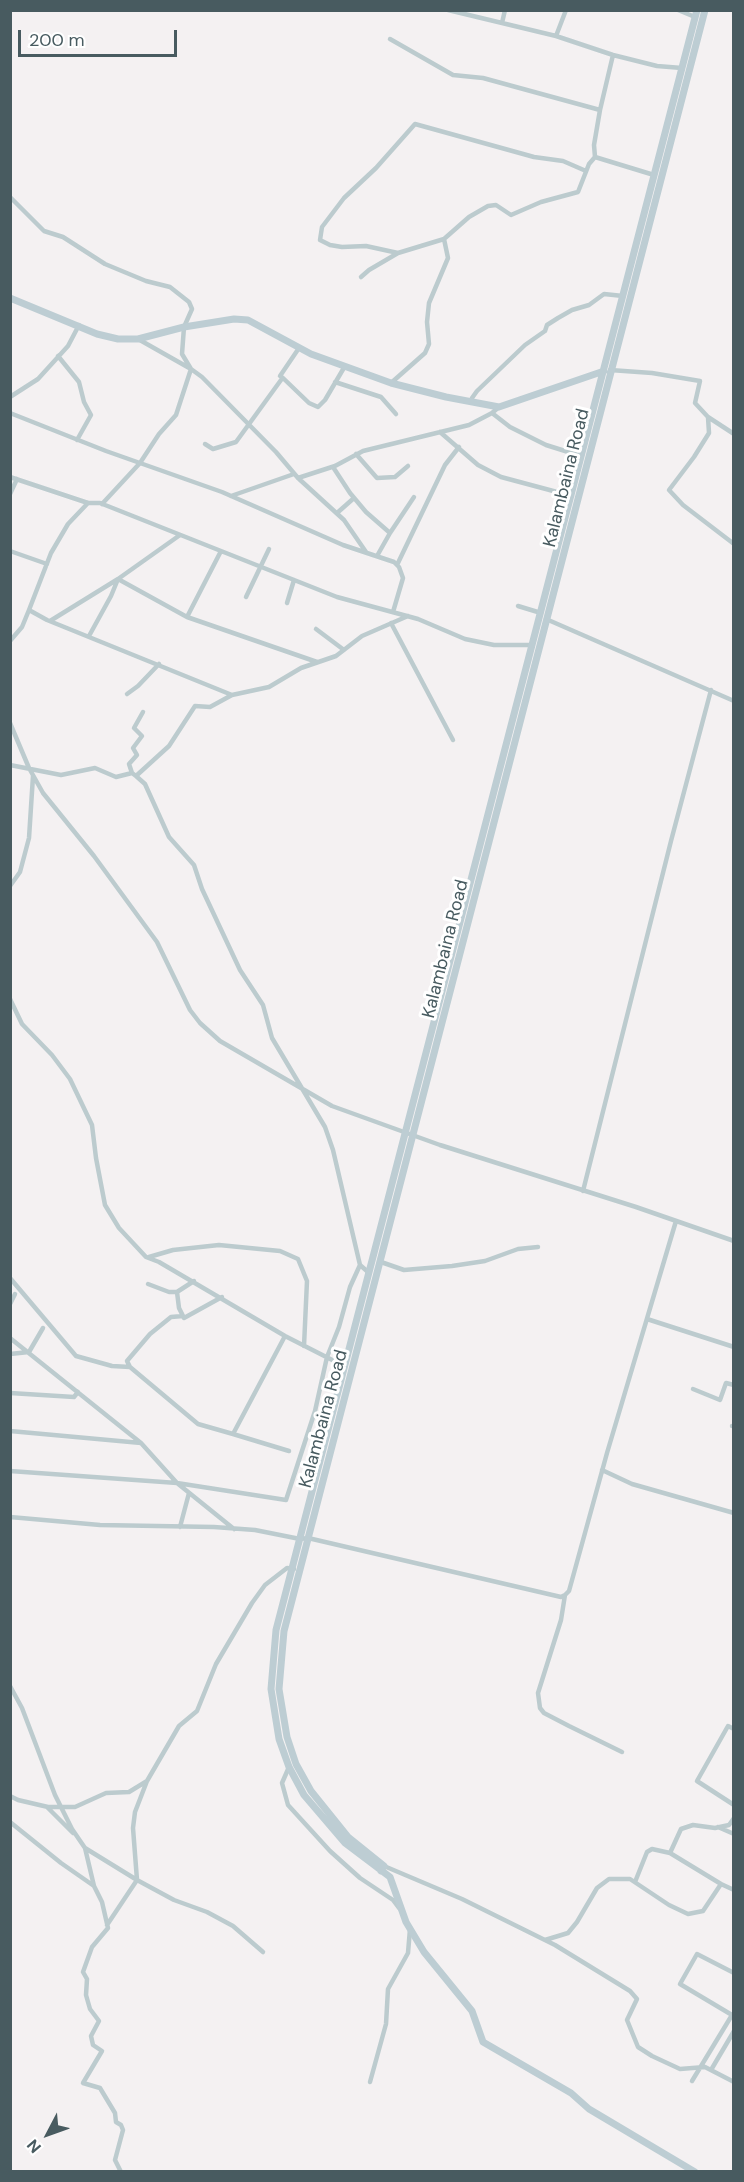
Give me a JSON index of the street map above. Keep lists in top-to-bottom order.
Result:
{
  "streets": {
    "main road": ["Kalambaina Road"]
  },
  "scale_bar": "200 m",
  "north": "bottom left"
}
